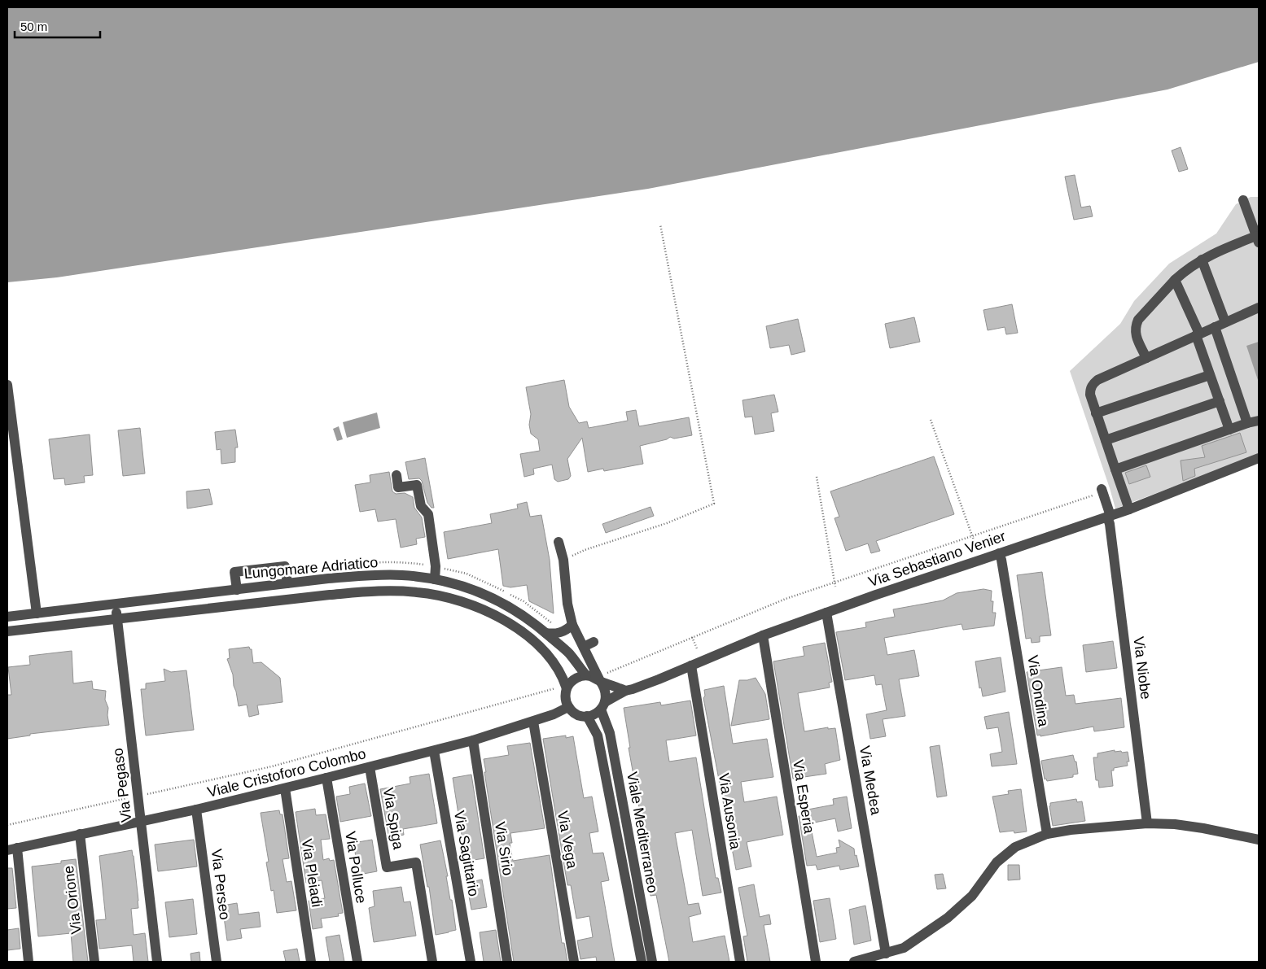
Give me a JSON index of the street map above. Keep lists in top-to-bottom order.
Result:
{
  "streets": {
    "street": [
      "Via Sebastiano Venier",
      "Lungomare Adriatico",
      "Via Niobe",
      "Via Ondina",
      "Viale Cristoforo Colombo",
      "Via Medea",
      "Via Pegaso",
      "Via Esperia",
      "Via Ausonia",
      "Via Spiga",
      "Viale Mediterraneo",
      "Via Vega",
      "Via Sirio",
      "Via Sagittario",
      "Via Polluce",
      "Via Pleiadi",
      "Via Perseo",
      "Via Orione"
    ]
  },
  "crossings": [
    ["Via Sebastiano Venier", "Lungomare Adriatico"],
    ["Via Sebastiano Venier", "Via Niobe"],
    ["Via Sebastiano Venier", "Via Ondina"],
    ["Via Sebastiano Venier", "Viale Cristoforo Colombo"],
    ["Via Sebastiano Venier", "Via Medea"],
    ["Via Sebastiano Venier", "Via Esperia"],
    ["Via Sebastiano Venier", "Via Ausonia"],
    ["Via Sebastiano Venier", "Viale Mediterraneo"],
    ["Lungomare Adriatico", "Viale Cristoforo Colombo"],
    ["Lungomare Adriatico", "Via Pegaso"],
    ["Lungomare Adriatico", "Viale Mediterraneo"],
    ["Viale Cristoforo Colombo", "Via Pegaso"],
    ["Viale Cristoforo Colombo", "Via Spiga"],
    ["Viale Cristoforo Colombo", "Viale Mediterraneo"],
    ["Viale Cristoforo Colombo", "Via Vega"],
    ["Viale Cristoforo Colombo", "Via Sirio"],
    ["Viale Cristoforo Colombo", "Via Sagittario"],
    ["Viale Cristoforo Colombo", "Via Polluce"],
    ["Viale Cristoforo Colombo", "Via Pleiadi"],
    ["Viale Cristoforo Colombo", "Via Perseo"],
    ["Viale Cristoforo Colombo", "Via Orione"]
  ],
  "scale_bar": "50 m"
}
